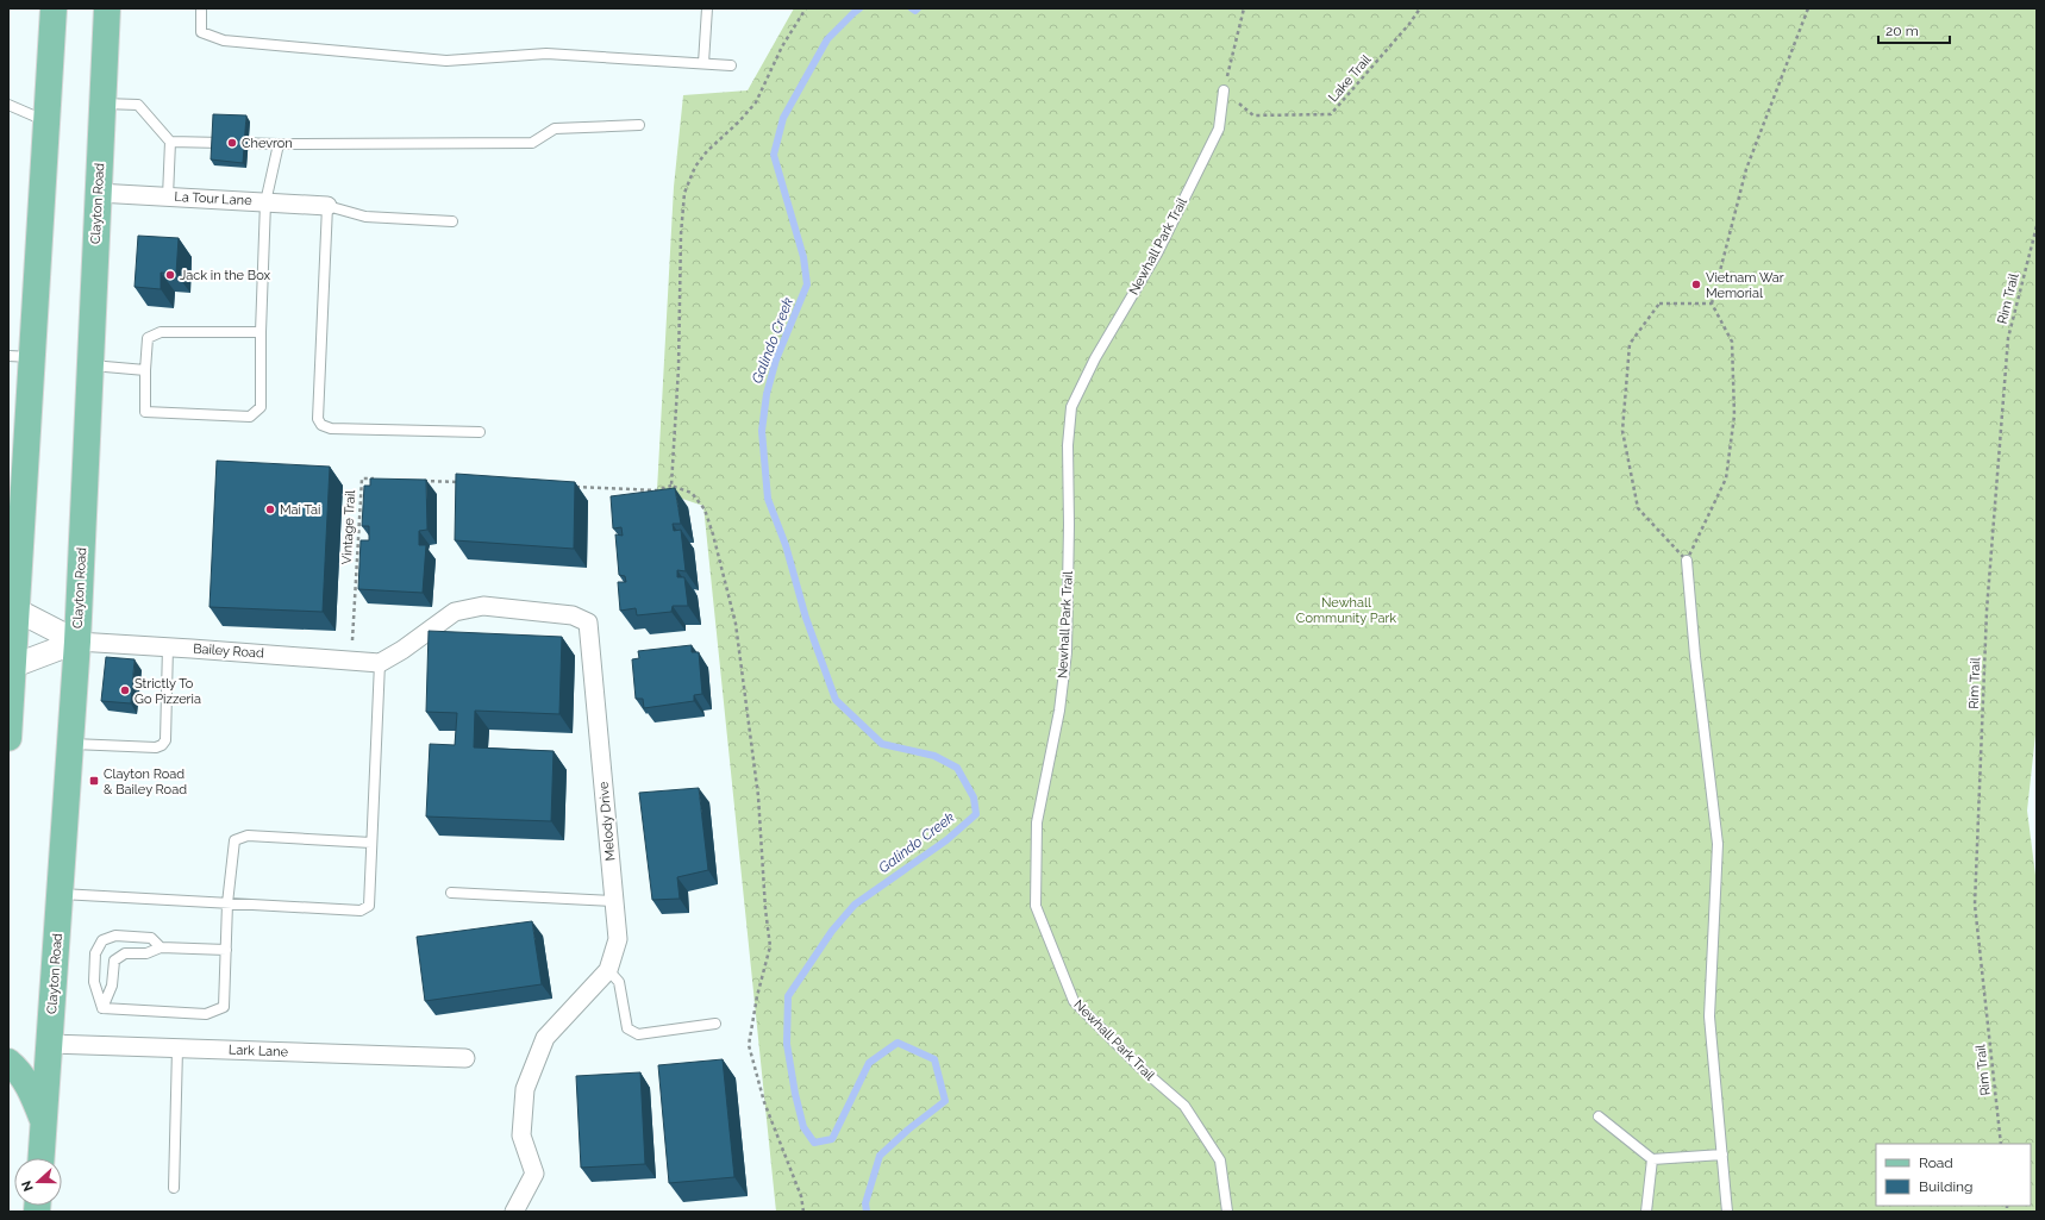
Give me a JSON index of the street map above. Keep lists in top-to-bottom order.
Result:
{
  "streets": {
    "main road": ["Clayton Road"],
    "street": [
      "La Tour Lane",
      "Bailey Road",
      "Melody Drive",
      "Lark Lane"
    ],
    "lane": ["Newhall Park Trail"],
    "path": ["Lake Trail", "Rim Trail", "Vintage Trail"]
  },
  "crossings": [
    ["Lake Trail", "Newhall Park Trail"],
    ["La Tour Lane", "Clayton Road"],
    ["Clayton Road", "Bailey Road"],
    ["Clayton Road", "Lark Lane"],
    ["Vintage Trail", "Bailey Road"],
    ["Bailey Road", "Melody Drive"]
  ],
  "water": ["Galindo Creek"],
  "parks": ["Newhall Community Park"],
  "places": {
    "other": [
      "Chevron",
      "Jack in the Box",
      "Vietnam War Memorial",
      "Mai Tai",
      "Strictly To Go Pizzeria"
    ],
    "transit": ["Clayton Road & Bailey Road"]
  },
  "legend": ["Road", "Building"],
  "scale_bar": "20 m",
  "north": "left"
}
